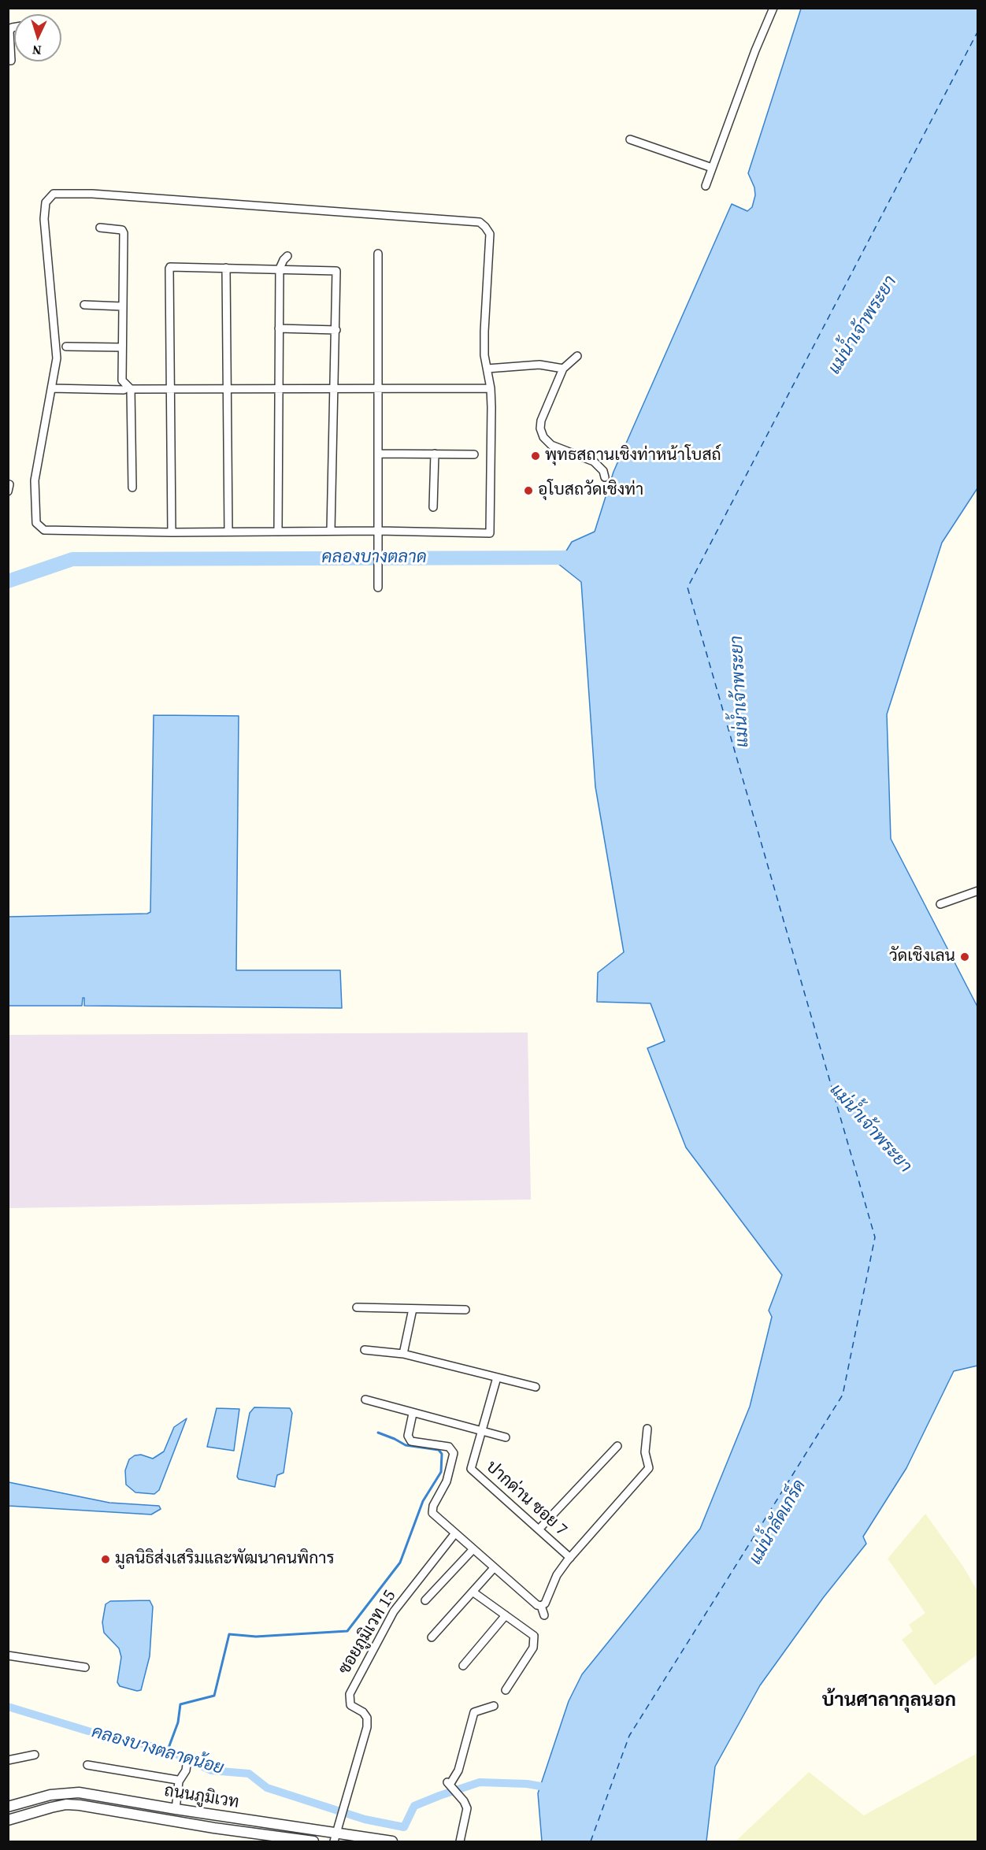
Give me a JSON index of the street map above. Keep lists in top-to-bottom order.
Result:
{
  "streets": {
    "street": ["ปากด่าน ซอย 7", "ซอยภูมิเวท 15", "ถนนภูมิเวท"]
  },
  "crossings": [
    ["ซอยภูมิเวท 15", "ถนนภูมิเวท"]
  ],
  "districts": ["บ้านศาลากุลนอก"],
  "water": [
    "แม่น้ำเจ้าพระยา",
    "คลองบางตลาด",
    "แม่น้ำลัดเกร็ด",
    "คลองบางตลาดน้อย"
  ],
  "places": [
    "พุทธสถานเชิงท่าหน้าโบสถ์",
    "อุโบสถวัดเชิงท่า",
    "วัดเชิงเลน",
    "มูลนิธิส่งเสริมและพัฒนาคนพิการ"
  ],
  "north": "bottom"
}
